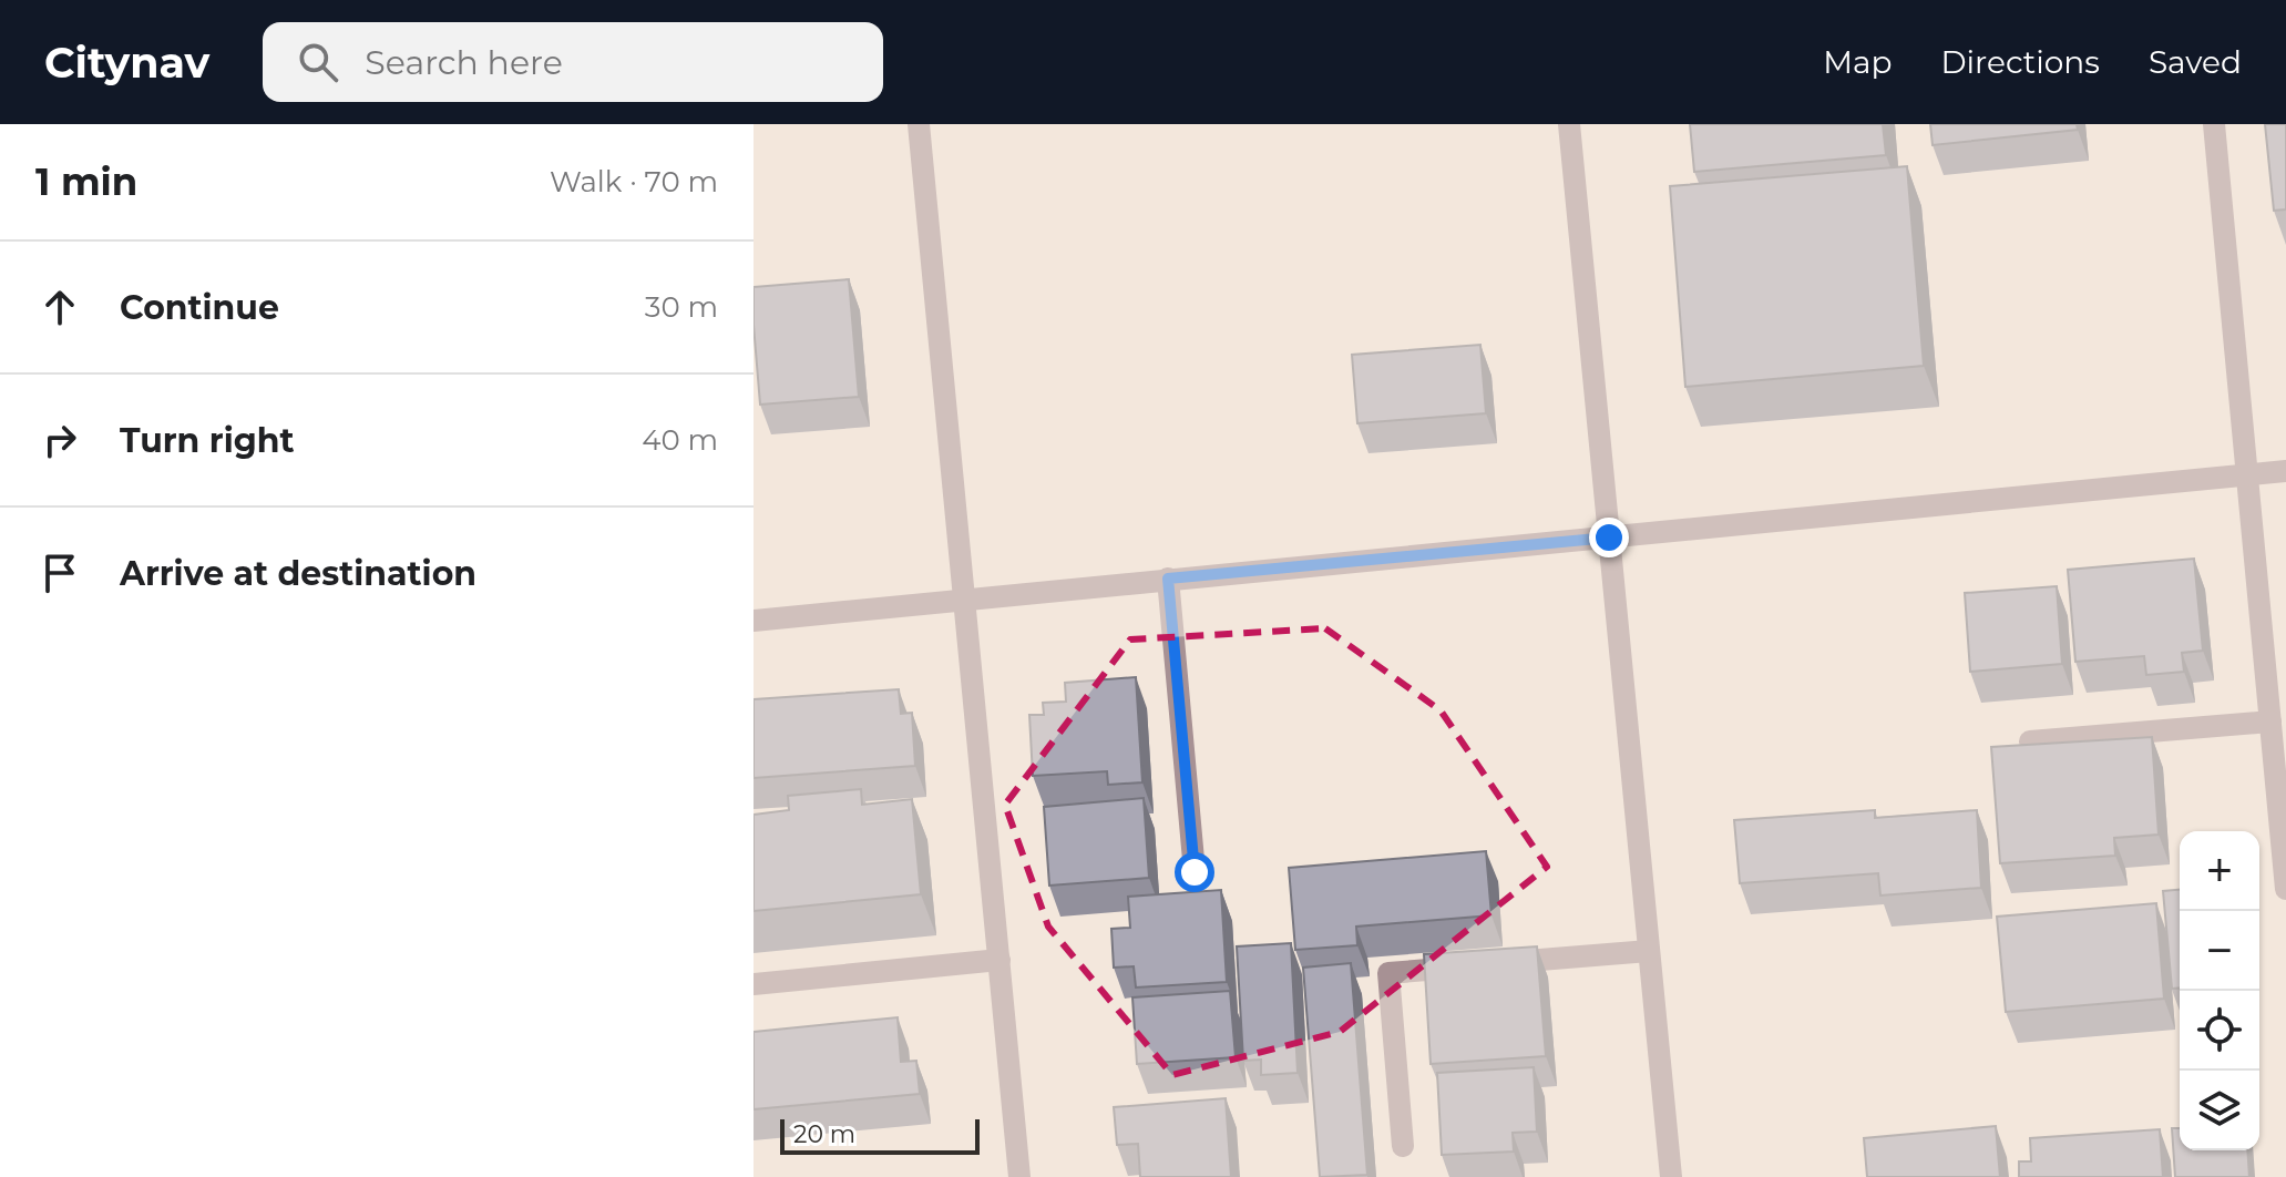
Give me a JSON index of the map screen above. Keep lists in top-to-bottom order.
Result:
{
  "scale_bar": "20 m",
  "page": {
    "header": "Citynav",
    "search": "Search here",
    "nav": ["Map", "Directions", "Saved"],
    "heading": ["1 min", "Walk · 70 m"],
    "list": [
      ["Continue", "30 m"],
      ["Turn right", "40 m"],
      "Arrive at destination"
    ],
    "map_buttons": ["+", "−"],
    "scale": "20 m"
  }
}
